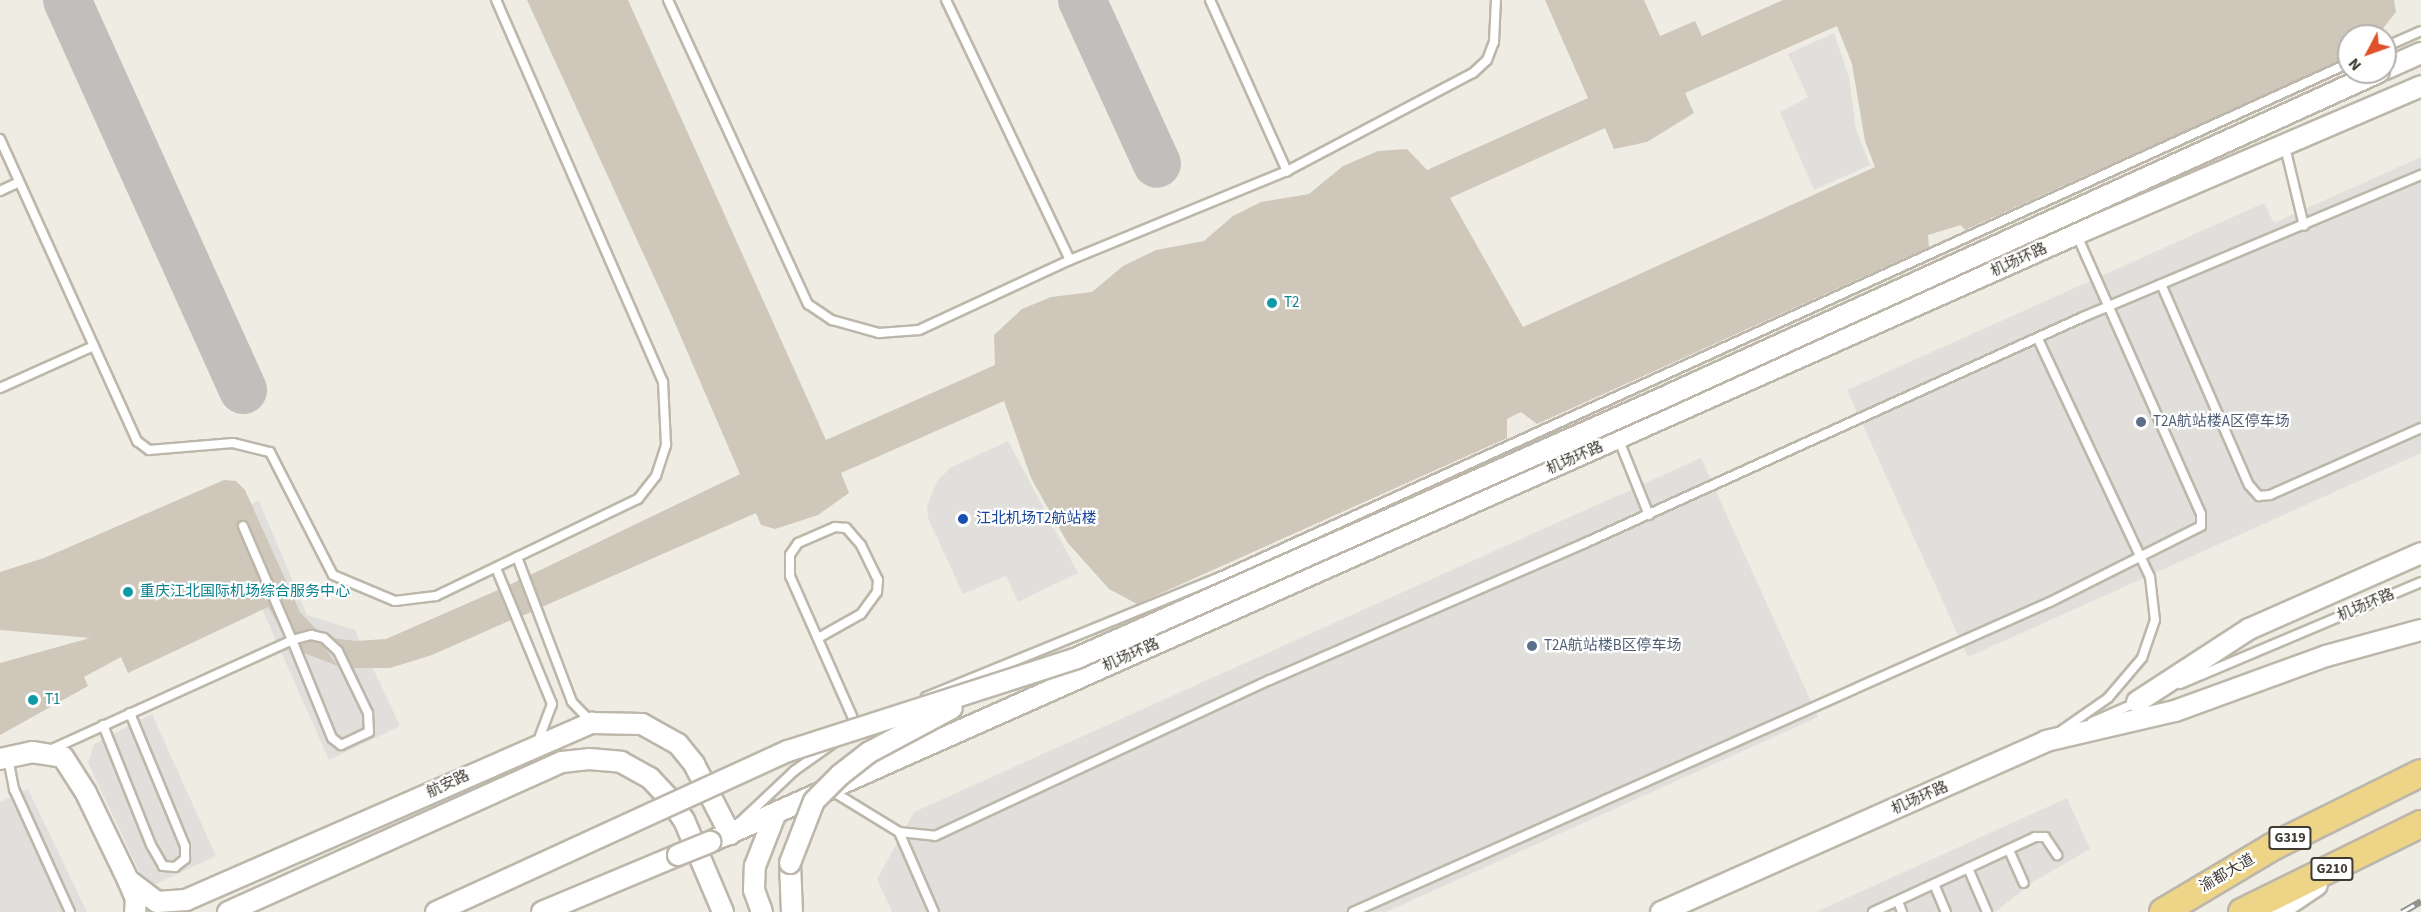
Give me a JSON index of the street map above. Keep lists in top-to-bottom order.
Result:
{
  "streets": {
    "highway": ["G319", "G210", "渝都大道"],
    "street": ["机场环路", "航安路"]
  },
  "crossings": [
    ["机场环路", "航安路"]
  ],
  "places": [
    "T2",
    "T2A航站楼A区停车场",
    "江北机场T2航站楼",
    "重庆江北国际机场综合服务中心",
    "T2A航站楼B区停车场",
    "T1"
  ],
  "north": "bottom left"
}
